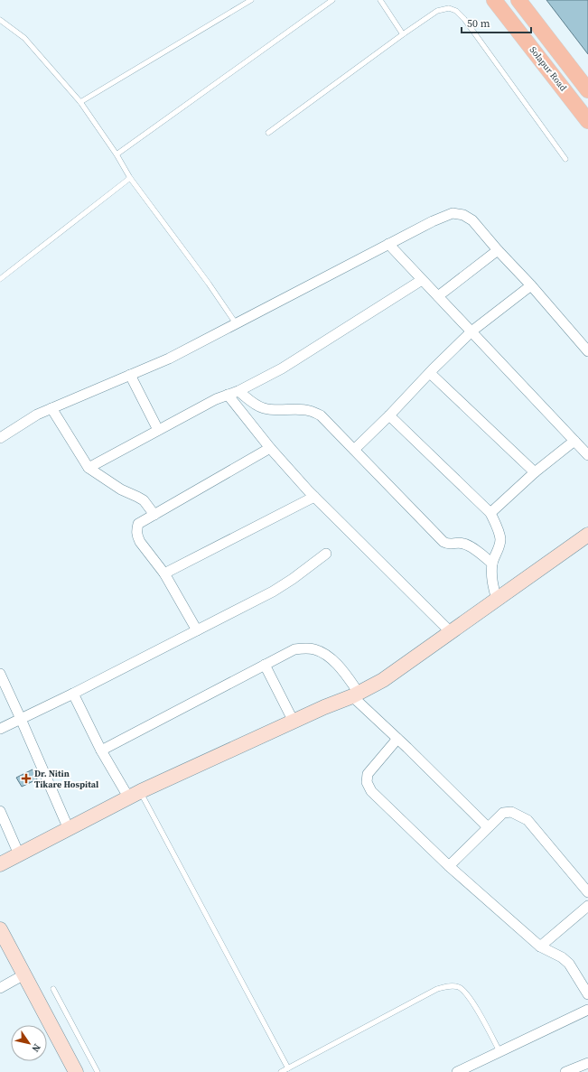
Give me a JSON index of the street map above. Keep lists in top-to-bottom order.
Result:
{
  "streets": {
    "main road": ["Solapur Road"]
  },
  "places": {
    "health": ["Dr. Nitin Tikare Hospital"]
  },
  "scale_bar": "50 m",
  "north": "bottom right"
}
